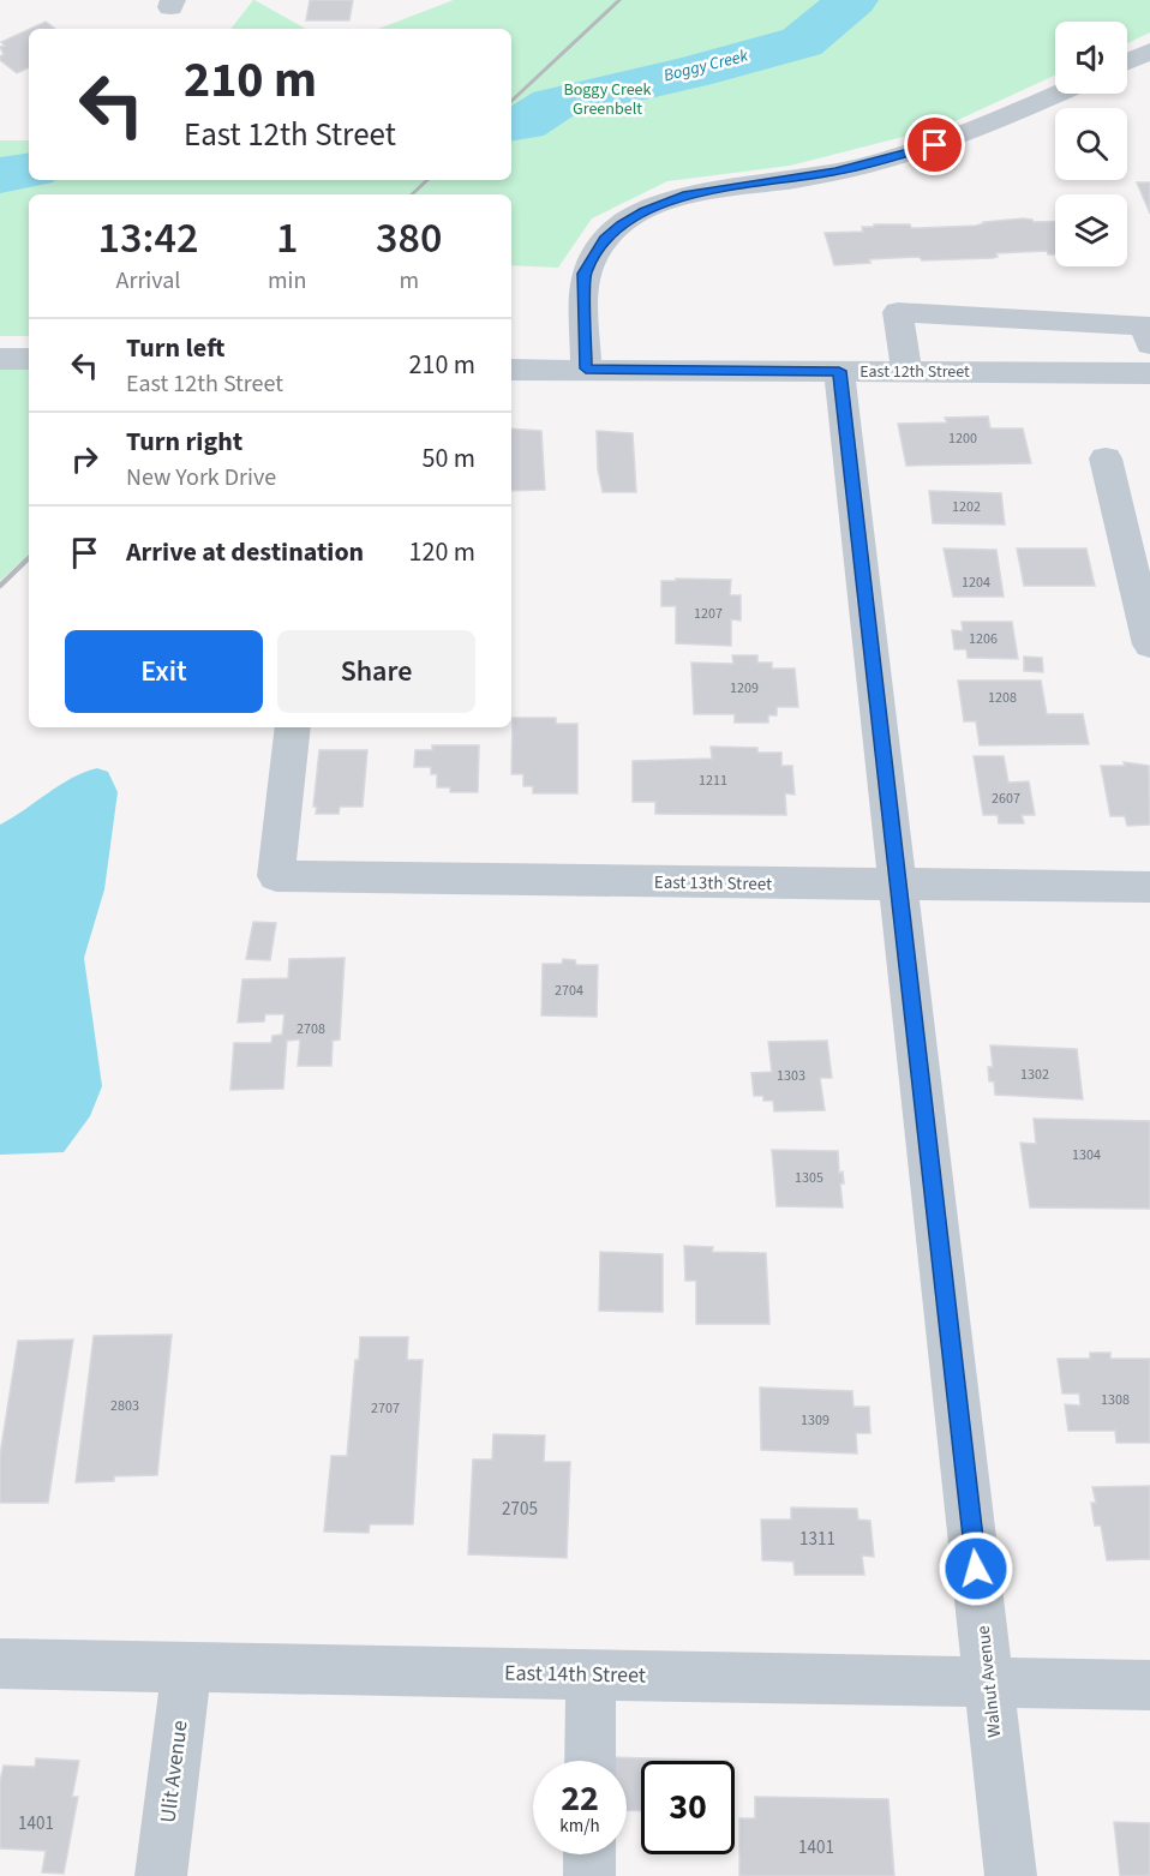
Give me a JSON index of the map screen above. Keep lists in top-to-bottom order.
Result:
{
  "streets": {
    "street": [
      "East 12th Street",
      "East 13th Street",
      "East 14th Street",
      "Walnut Avenue",
      "Ulit Avenue"
    ]
  },
  "crossings": [
    ["East 12th Street", "Walnut Avenue"],
    ["East 13th Street", "Walnut Avenue"],
    ["East 14th Street", "Walnut Avenue"],
    ["East 14th Street", "Ulit Avenue"]
  ],
  "water": ["Boggy Creek"],
  "parks": ["Boggy Creek Greenbelt"],
  "house_numbers": [
    "1200",
    "1202",
    "1204",
    "1207",
    "1206",
    "1209",
    "1208",
    "1211",
    "2607",
    "2704",
    "2708",
    "1302",
    "1303",
    "1304",
    "1305",
    "1308",
    "2803",
    "2707",
    "1309",
    "2705",
    "1311",
    "1401",
    "1401"
  ],
  "page": {
    "turn": ["210 m", "East 12th Street"],
    "eta": [
      "13:42",
      "Arrival",
      "1",
      "min",
      "380",
      "m"
    ],
    "list": [
      {
        "name": "Turn left",
        "note": "East 12th Street",
        "value": "210 m"
      },
      {
        "name": "Turn right",
        "note": "New York Drive",
        "value": "50 m"
      },
      {
        "name": "Arrive at destination",
        "value": "120 m"
      }
    ],
    "buttons": ["Exit", "Share"],
    "speed": "22 km/h",
    "limit": "30"
  }
}
